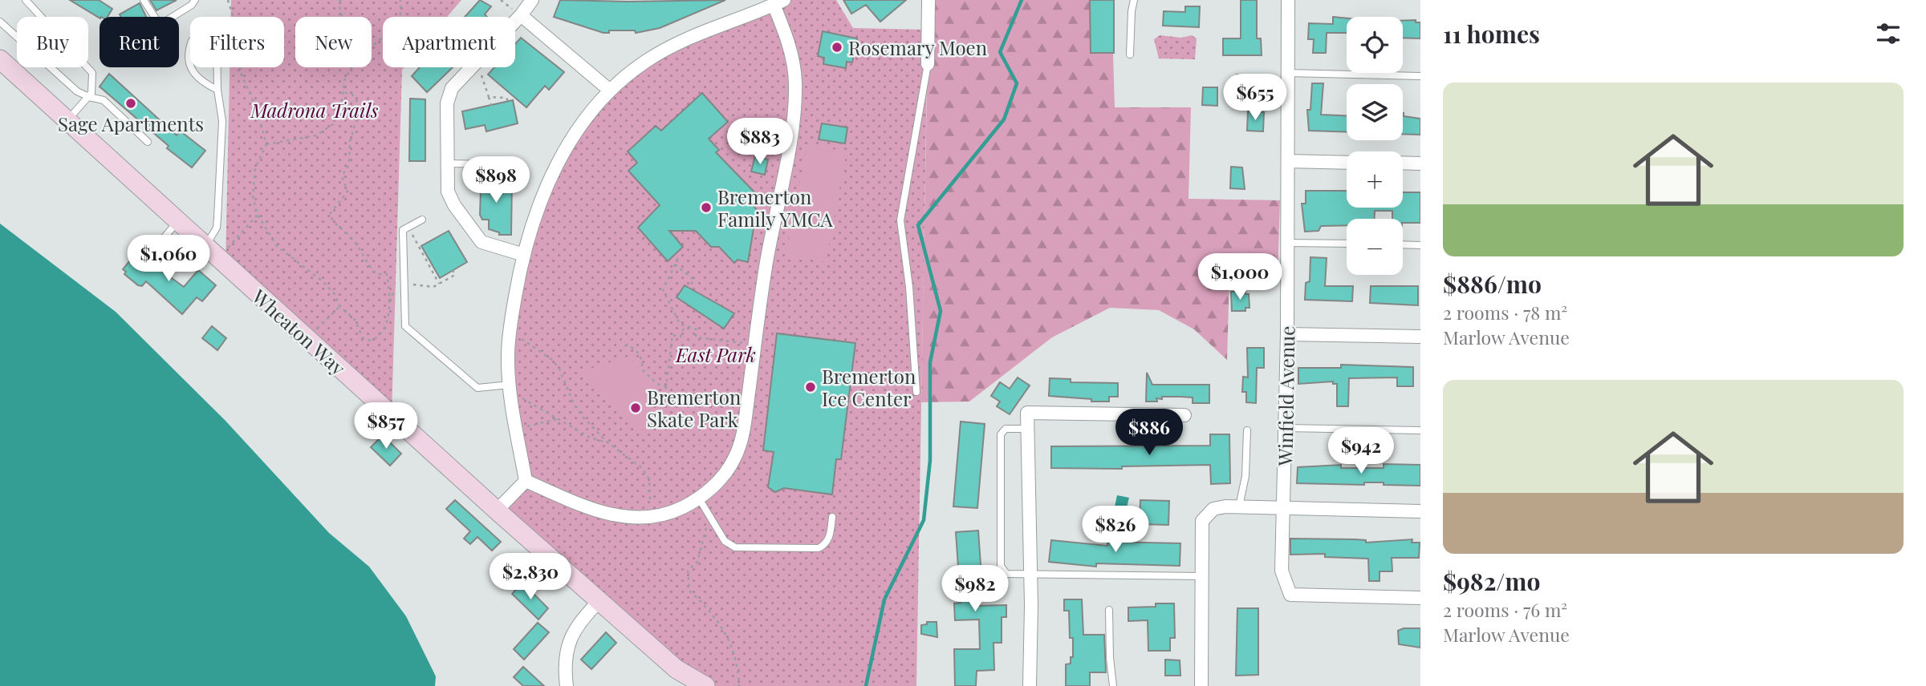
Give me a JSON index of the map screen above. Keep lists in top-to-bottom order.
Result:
{
  "streets": {
    "main road": ["Wheaton Way"],
    "street": ["Winfield Avenue"]
  },
  "parks": ["Madrona Trails", "East Park"],
  "places": [
    "Rosemary Moen",
    "Sage Apartments",
    "Bremerton Family YMCA",
    "Bremerton Ice Center",
    "Bremerton Skate Park"
  ],
  "page": {
    "heading": "11 homes",
    "map_buttons": ["+", "−"],
    "chip": [
      "Buy",
      "Rent",
      "Filters",
      "New",
      "Apartment"
    ],
    "list": [
      {
        "name": "$886/mo",
        "note": "2 rooms · 78 m² · Marlow Avenue"
      },
      {
        "name": "$982/mo",
        "note": "2 rooms · 76 m² · Marlow Avenue"
      }
    ],
    "price": [
      "$655",
      "$883",
      "$898",
      "$1,060",
      "$1,000",
      "$857",
      "$886",
      "$942",
      "$826",
      "$2,830",
      "$982"
    ]
  }
}
